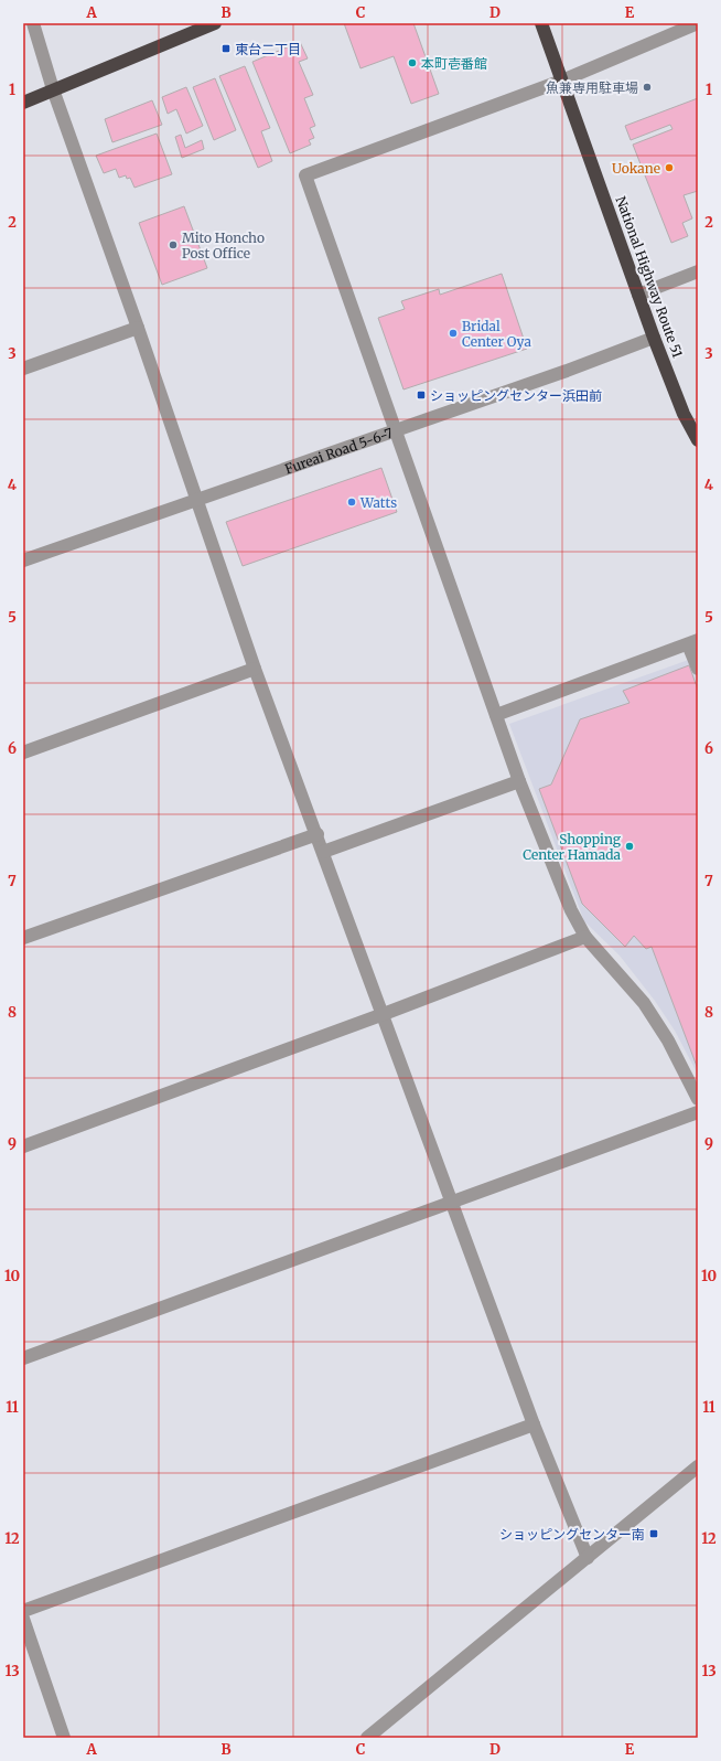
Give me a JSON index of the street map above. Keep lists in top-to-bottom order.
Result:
{
  "streets": {
    "highway": ["National Highway Route 51"],
    "street": ["Fureai Road 5-6-7"]
  },
  "crossings": [
    ["National Highway Route 51", "Fureai Road 5-6-7"]
  ],
  "places": {
    "transit": ["東台二丁目", "ショッピングセンター浜田前", "ショッピングセンター南"],
    "other": [
      "本町壱番館",
      "魚兼専用駐車場",
      "Uokane",
      "Mito Honcho Post Office",
      "Bridal Center Oya",
      "Watts",
      "Shopping Center Hamada"
    ]
  },
  "grid": {
    "columns": [
      "A",
      "B",
      "C",
      "D",
      "E"
    ],
    "rows": [
      "1",
      "2",
      "3",
      "4",
      "5",
      "6",
      "7",
      "8",
      "9",
      "10",
      "11",
      "12",
      "13"
    ]
  }
}
